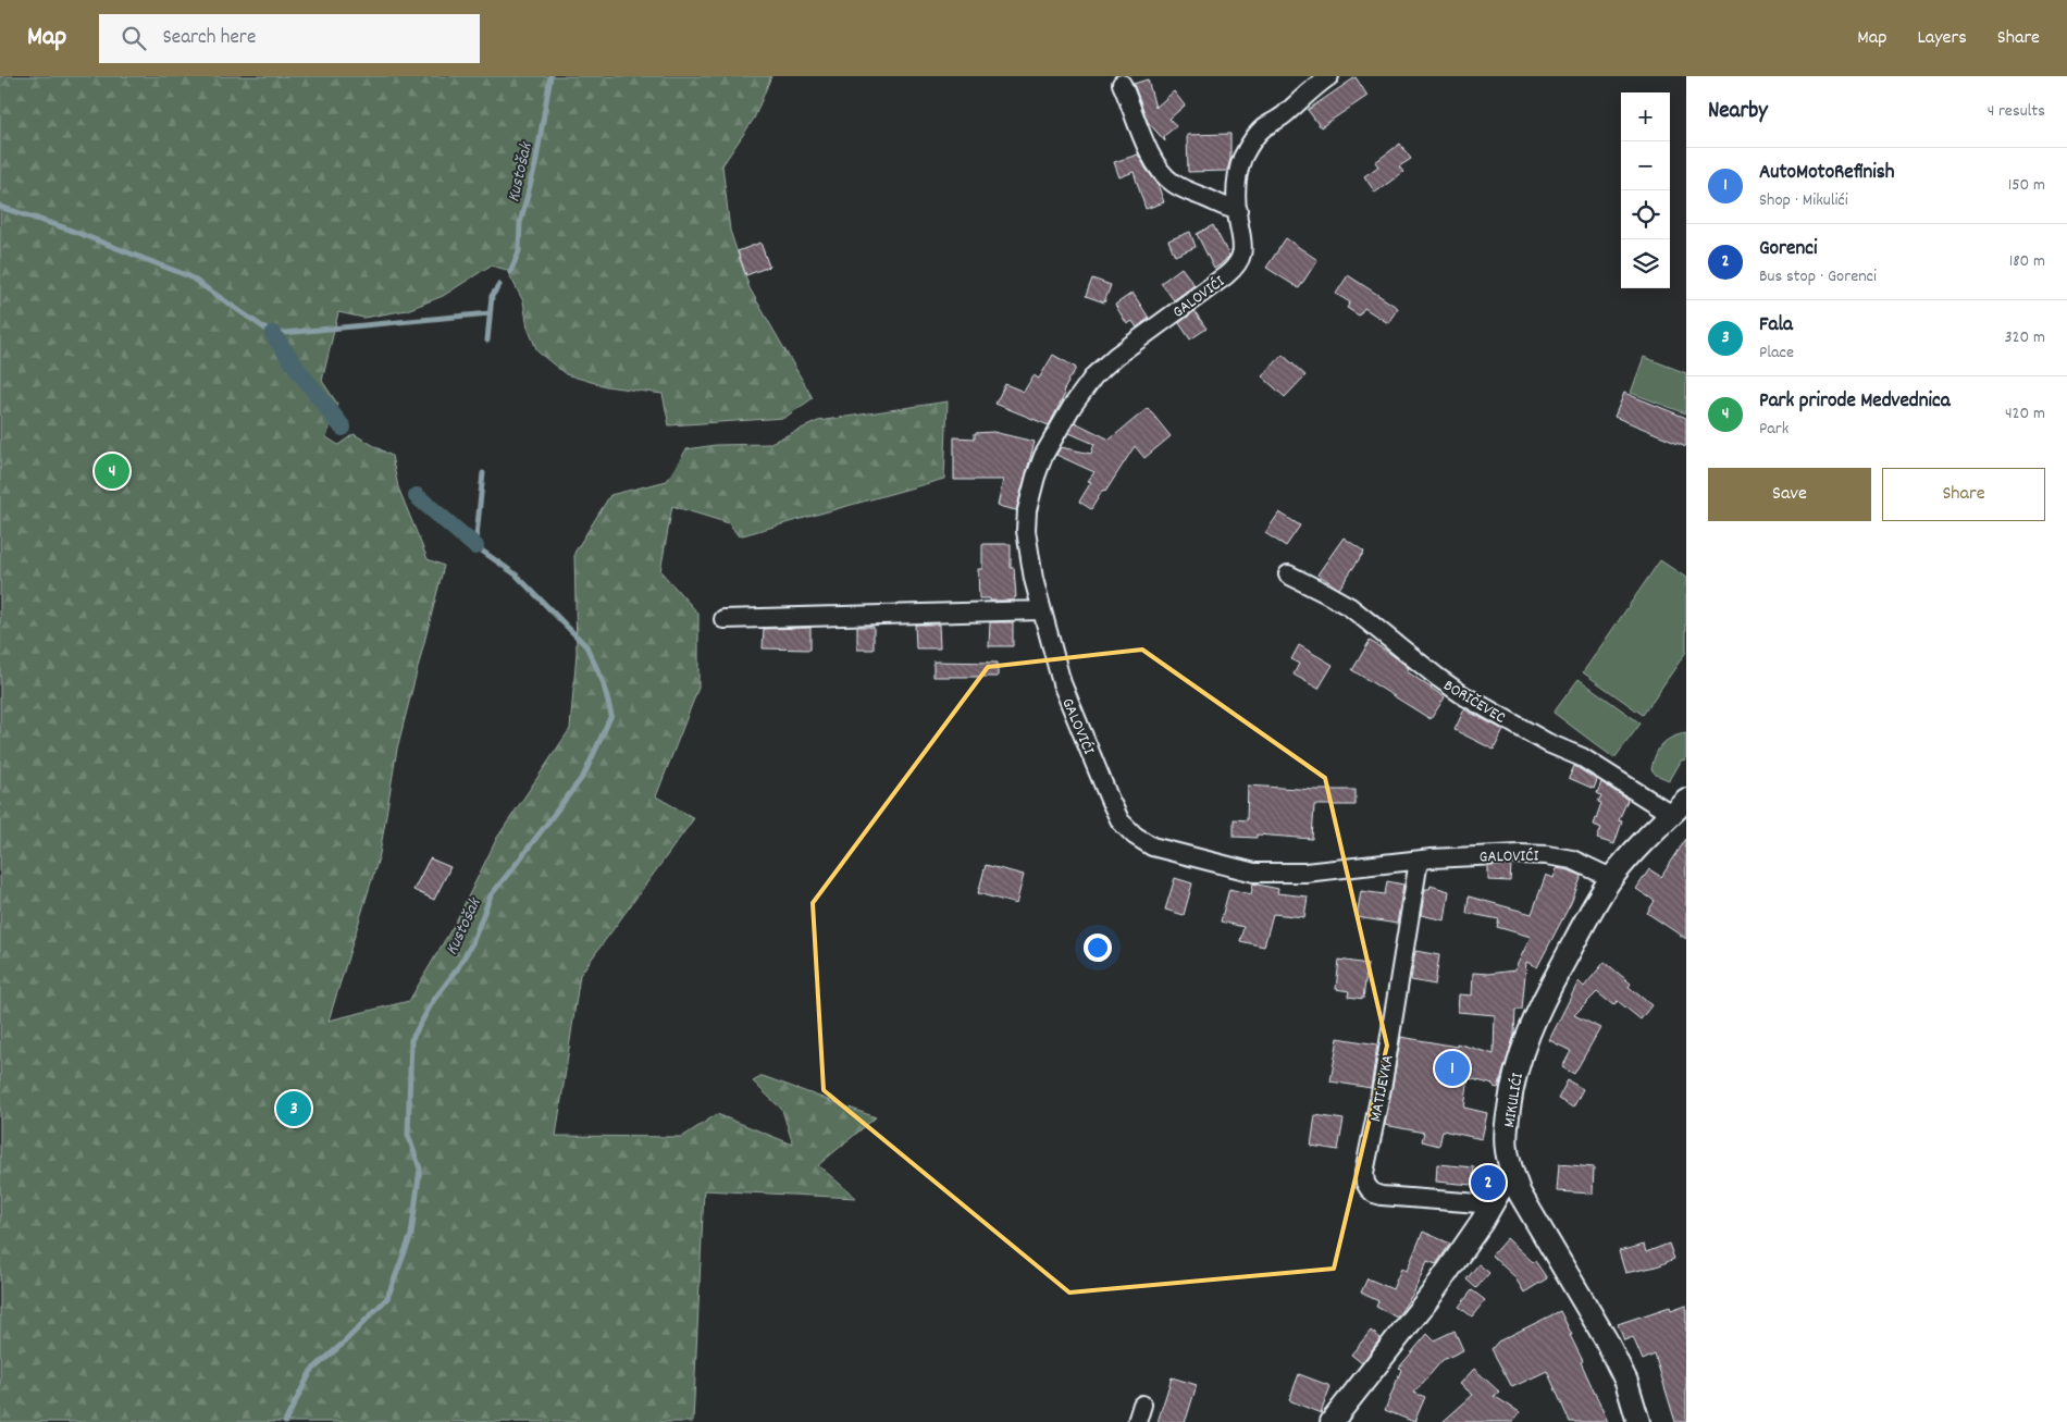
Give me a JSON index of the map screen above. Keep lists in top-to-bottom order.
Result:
{
  "streets": {
    "street": [
      "GALOVIĆI",
      "BORIČEVEC",
      "MATIJEVKA",
      "MIKULIĆI"
    ]
  },
  "crossings": [
    ["GALOVIĆI", "MATIJEVKA"],
    ["GALOVIĆI", "MIKULIĆI"],
    ["BORIČEVEC", "MIKULIĆI"]
  ],
  "water": ["Kustošak"],
  "page": {
    "header": "Map",
    "search": "Search here",
    "nav": ["Map", "Layers", "Share"],
    "heading": ["Nearby", "4 results"],
    "map_buttons": ["+", "−"],
    "list": [
      {
        "mark": "1",
        "name": "AutoMotoRefinish",
        "note": "Shop · Mikulići",
        "value": "150 m"
      },
      {
        "mark": "2",
        "name": "Gorenci",
        "note": "Bus stop · Gorenci",
        "value": "180 m"
      },
      {
        "mark": "3",
        "name": "Fala",
        "note": "Place",
        "value": "320 m"
      },
      {
        "mark": "4",
        "name": "Park prirode Medvednica",
        "note": "Park",
        "value": "420 m"
      }
    ],
    "pins": [
      "4",
      "1",
      "3",
      "2"
    ],
    "buttons": ["Save", "Share"]
  }
}
